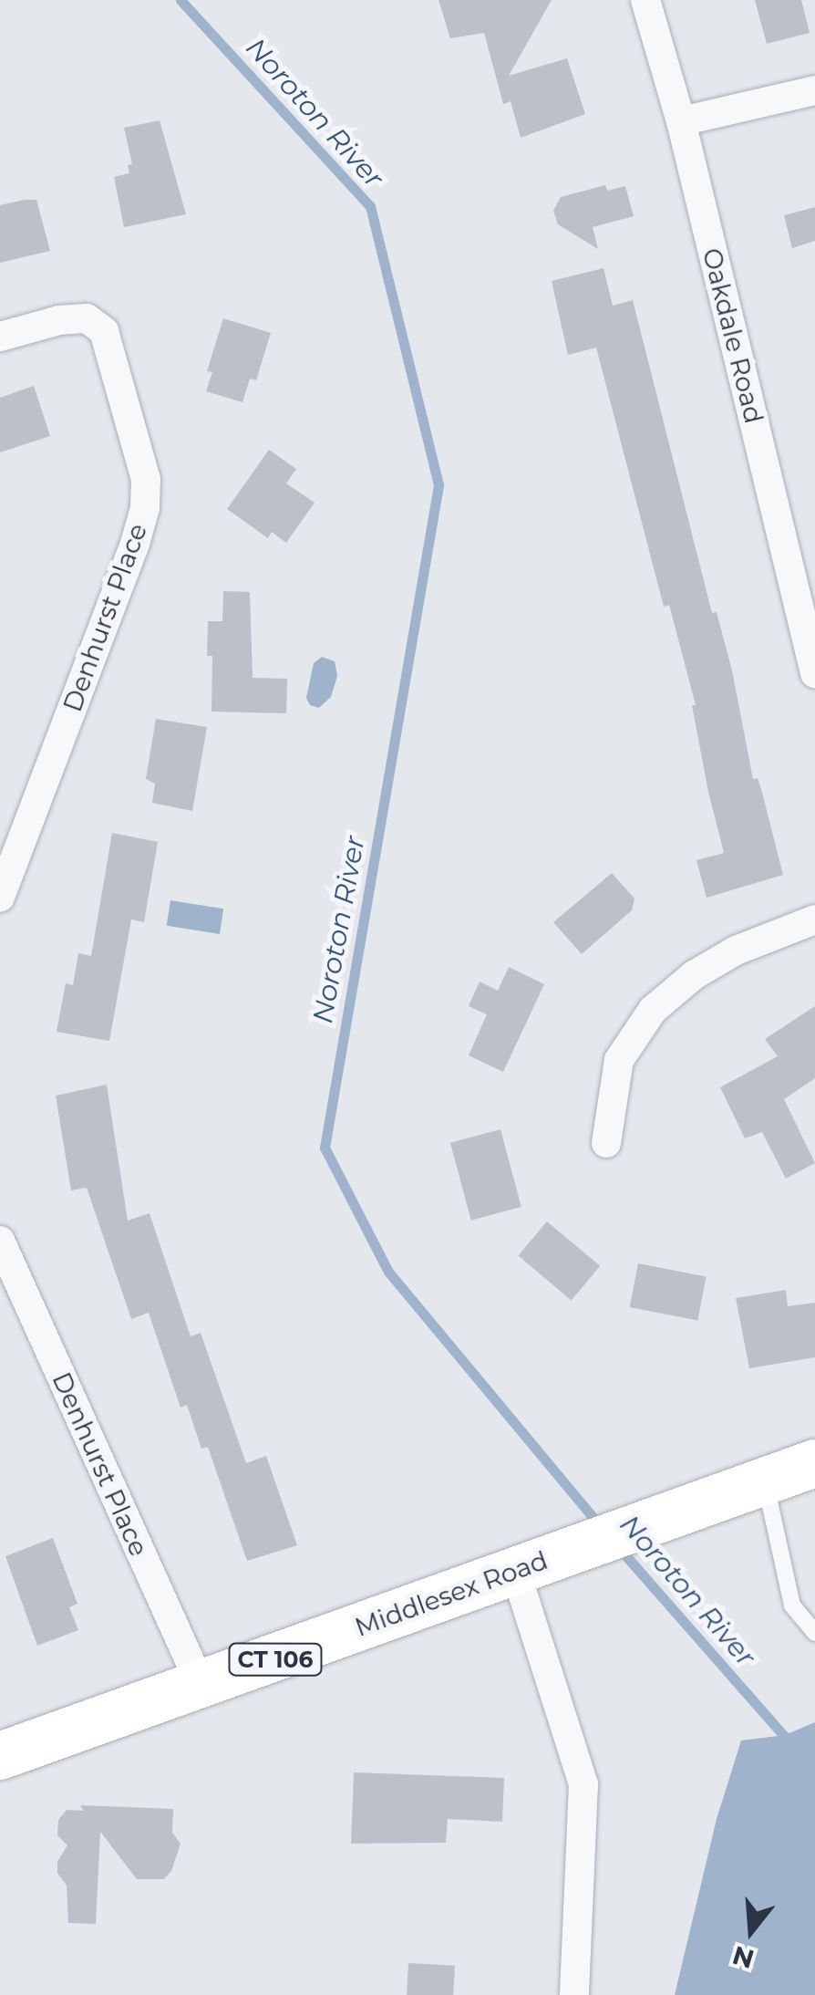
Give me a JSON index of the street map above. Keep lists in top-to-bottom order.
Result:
{
  "streets": {
    "main road": ["Middlesex Road", "CT 106"],
    "street": ["Oakdale Road", "Denhurst Place"]
  },
  "crossings": [
    ["Denhurst Place", "Middlesex Road"],
    ["Middlesex Road", "CT 106"]
  ],
  "water": ["Noroton River"],
  "north": "bottom"
}
